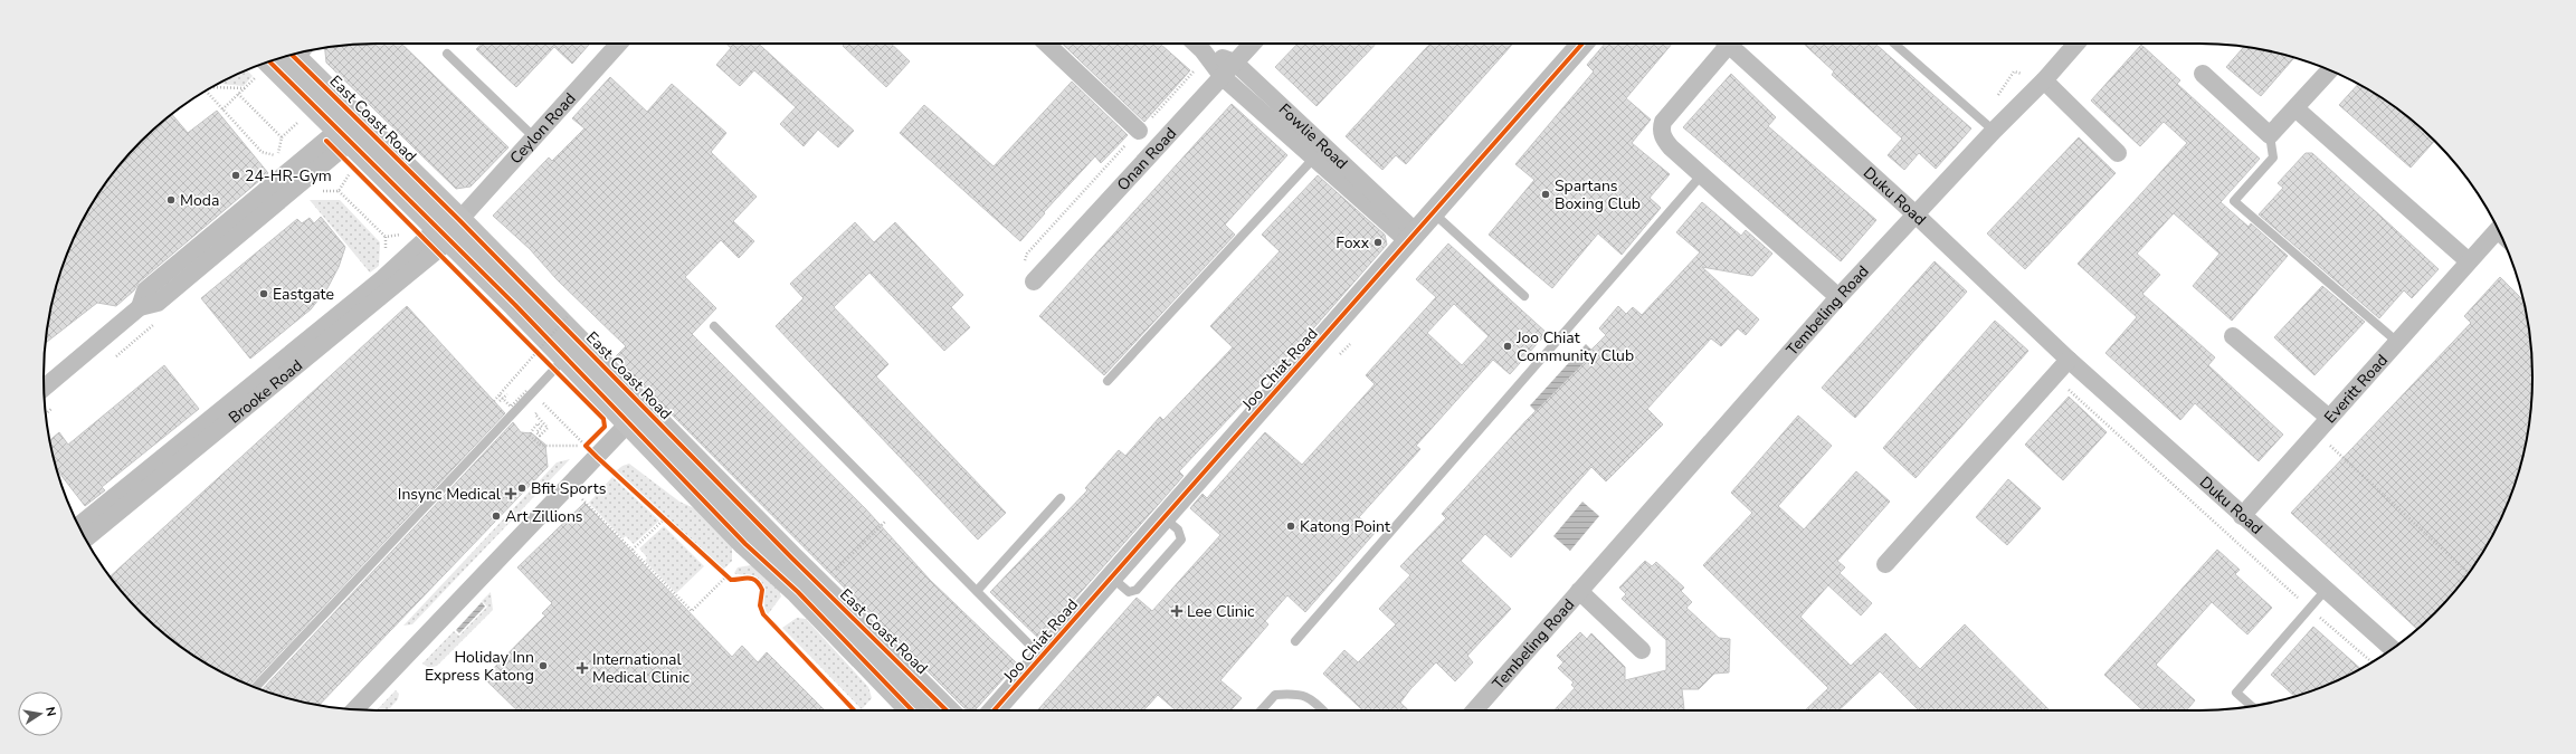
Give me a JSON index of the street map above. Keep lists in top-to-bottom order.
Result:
{
  "streets": {
    "main road": ["East Coast Road"],
    "street": [
      "Ceylon Road",
      "Fowlie Road",
      "Onan Road",
      "Duku Road",
      "Tembeling Road",
      "Joo Chiat Road",
      "Everitt Road",
      "Brooke Road"
    ]
  },
  "crossings": [
    ["East Coast Road", "Ceylon Road"],
    ["East Coast Road", "Brooke Road"],
    ["Ceylon Road", "Brooke Road"],
    ["Fowlie Road", "Onan Road"],
    ["Fowlie Road", "Joo Chiat Road"],
    ["Duku Road", "Tembeling Road"],
    ["Duku Road", "Everitt Road"]
  ],
  "places": {
    "other": [
      "24-HR-Gym",
      "Spartans Boxing Club",
      "Moda",
      "Foxx",
      "Eastgate",
      "Joo Chiat Community Club",
      "Bfit Sports",
      "Art Zillions",
      "Katong Point",
      "Holiday Inn Express Katong"
    ],
    "health": ["Insync Medical", "Lee Clinic", "International Medical Clinic"]
  },
  "north": "right"
}
